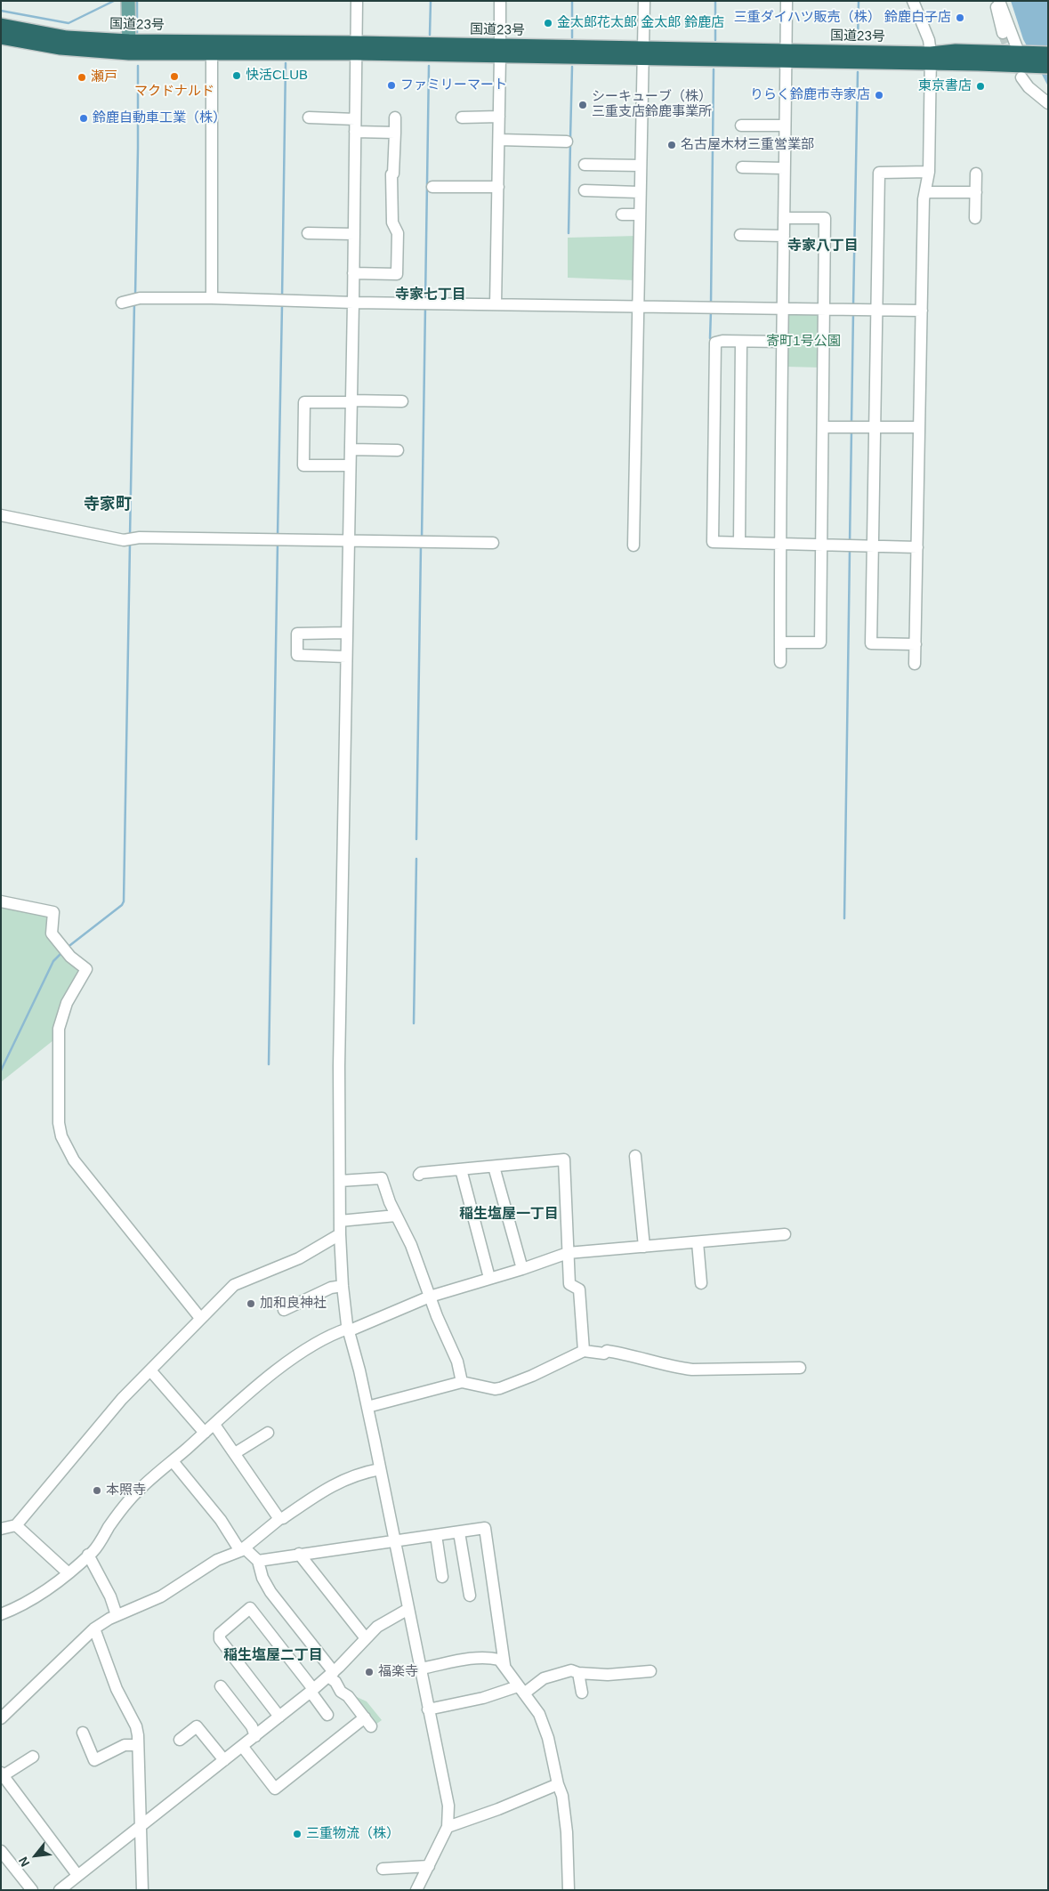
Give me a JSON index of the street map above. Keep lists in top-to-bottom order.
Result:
{
  "streets": {
    "highway": ["国道23号"]
  },
  "districts": [
    "寺家八丁目",
    "寺家七丁目",
    "寺家町",
    "稲生塩屋一丁目",
    "稲生塩屋二丁目"
  ],
  "parks": ["寄町1号公園"],
  "places": [
    "三重ダイハツ販売（株） 鈴鹿白子店",
    "金太郎花太郎 金太郎 鈴鹿店",
    "快活CLUB",
    "マクドナルド",
    "瀬戸",
    "ファミリーマート",
    "東京書店",
    "りらく鈴鹿市寺家店",
    "シーキューブ（株） 三重支店鈴鹿事業所",
    "鈴鹿自動車工業（株）",
    "名古屋木材三重営業部",
    "加和良神社",
    "本照寺",
    "福楽寺",
    "三重物流（株）"
  ],
  "north": "bottom left"
}
